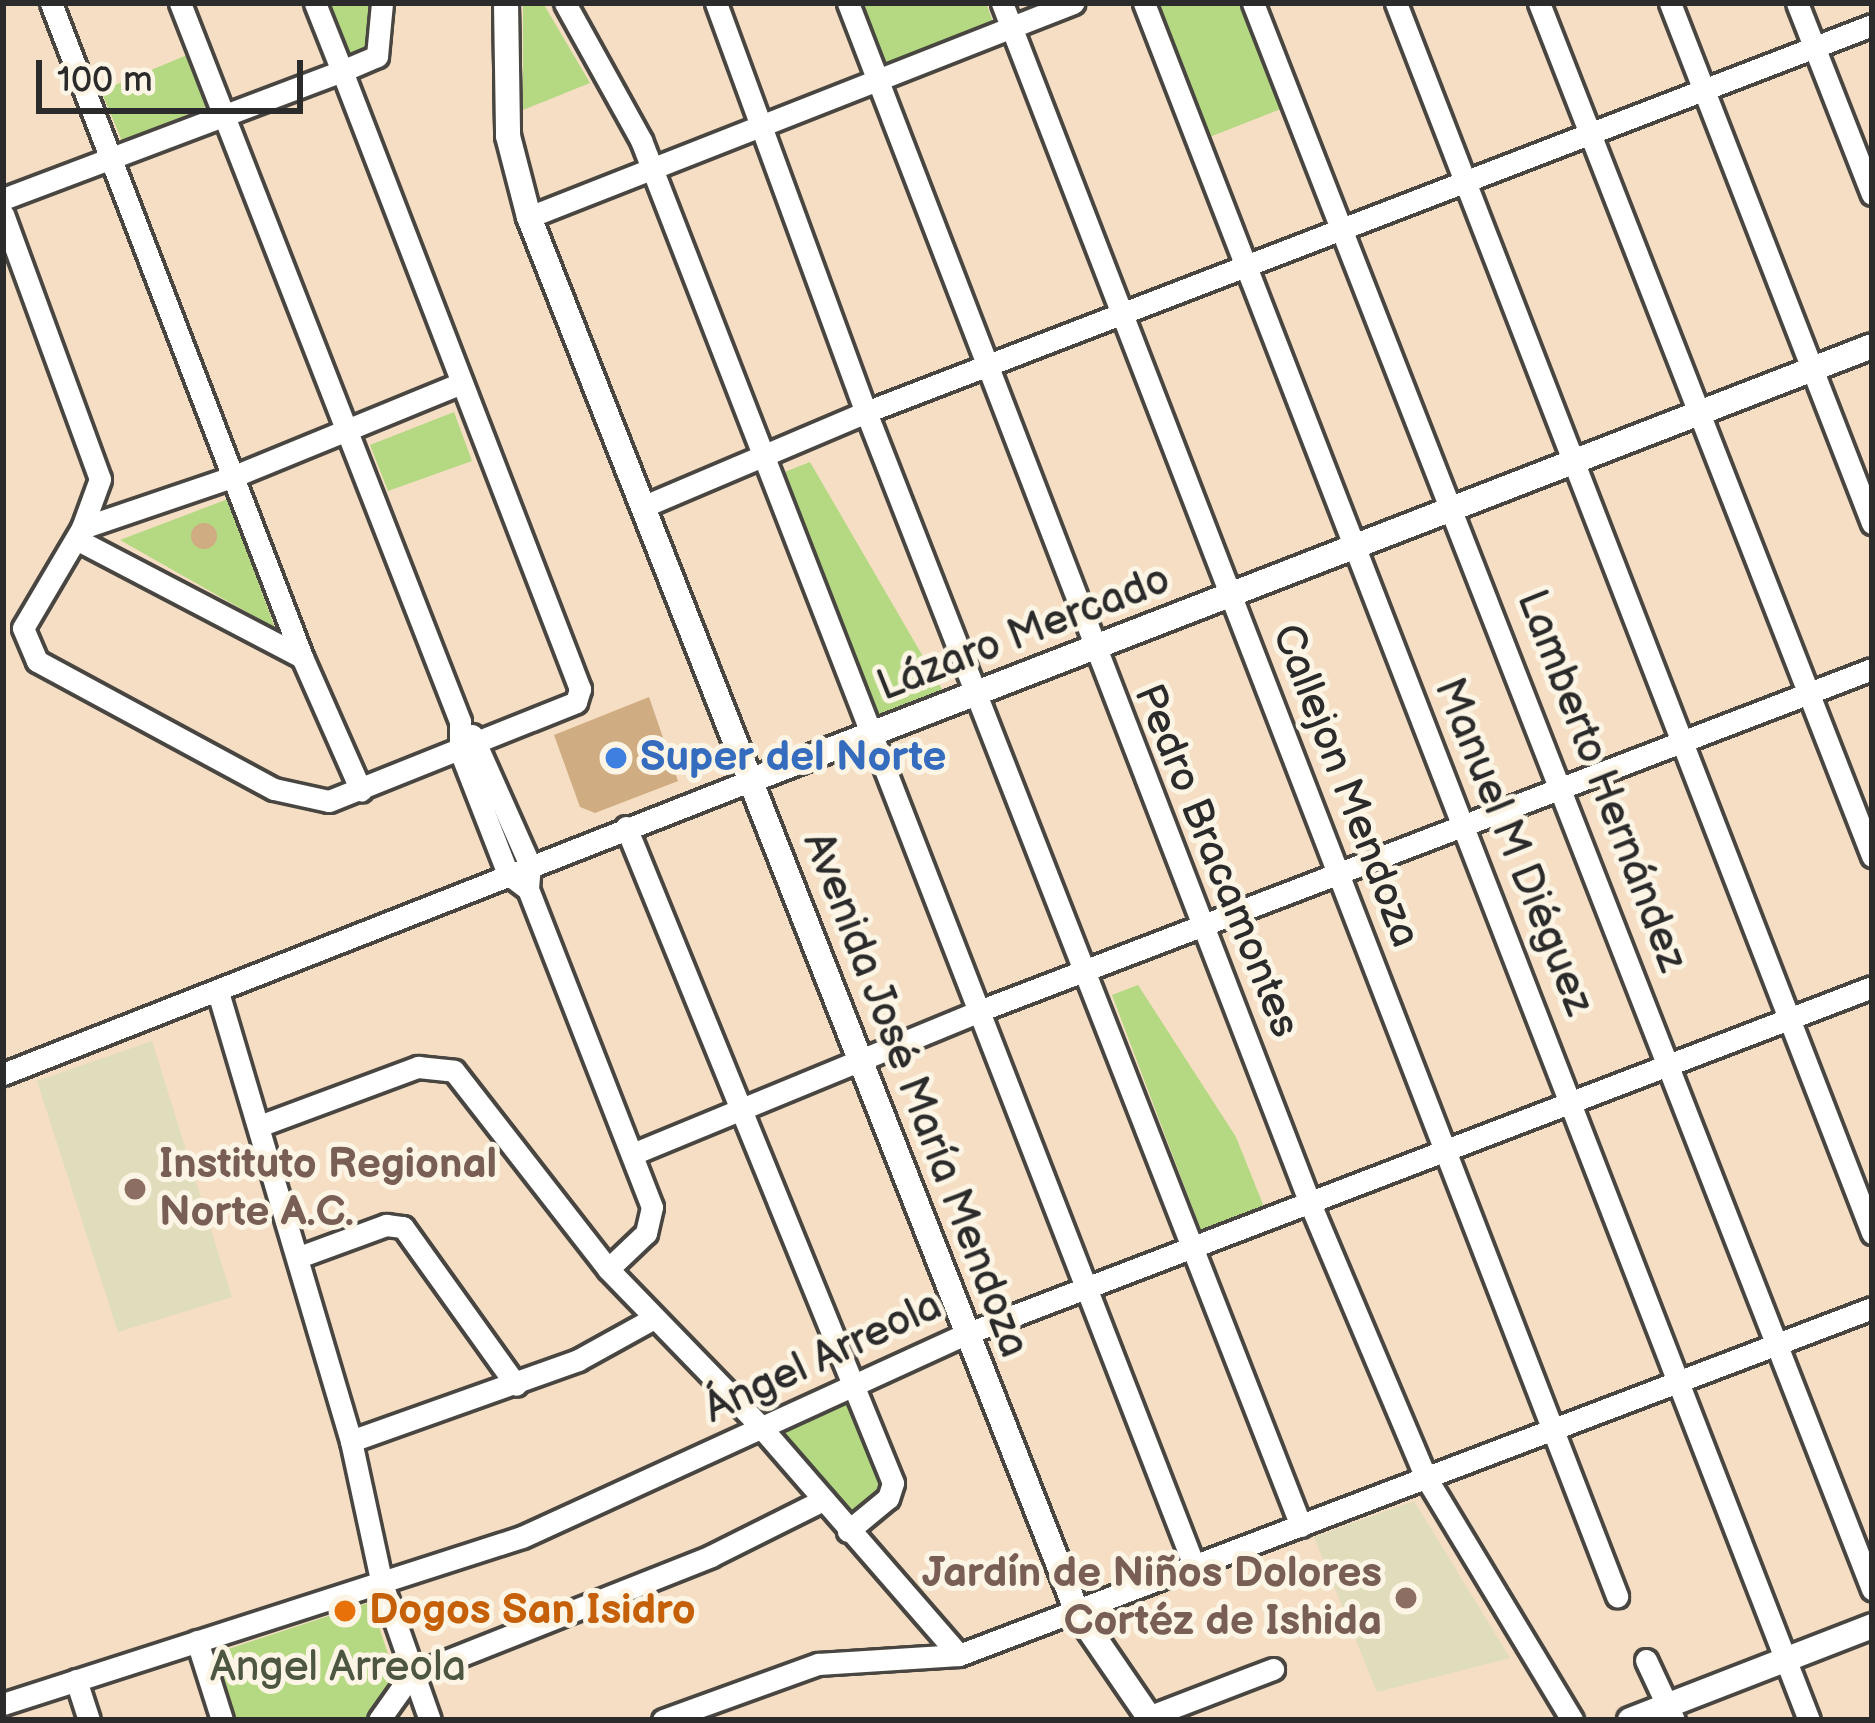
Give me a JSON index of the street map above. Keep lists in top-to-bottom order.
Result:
{
  "streets": {
    "street": [
      "Lázaro Mercado",
      "Lamberto Hernández",
      "Callejon Mendoza",
      "Manuel M Diéguez",
      "Pedro Bracamontes",
      "Avenida José María Mendoza",
      "Ángel Arreola"
    ]
  },
  "crossings": [
    ["Lázaro Mercado", "Lamberto Hernández"],
    ["Lázaro Mercado", "Callejon Mendoza"],
    ["Lázaro Mercado", "Manuel M Diéguez"],
    ["Lázaro Mercado", "Pedro Bracamontes"],
    ["Lázaro Mercado", "Avenida José María Mendoza"],
    ["Lamberto Hernández", "Ángel Arreola"],
    ["Callejon Mendoza", "Ángel Arreola"],
    ["Manuel M Diéguez", "Ángel Arreola"],
    ["Pedro Bracamontes", "Ángel Arreola"],
    ["Avenida José María Mendoza", "Ángel Arreola"]
  ],
  "parks": ["Angel Arreola"],
  "places": [
    "Super del Norte",
    "Instituto Regional Norte A.C.",
    "Jardín de Niños Dolores Cortéz de Ishida",
    "Dogos San Isidro"
  ],
  "scale_bar": "100 m"
}
